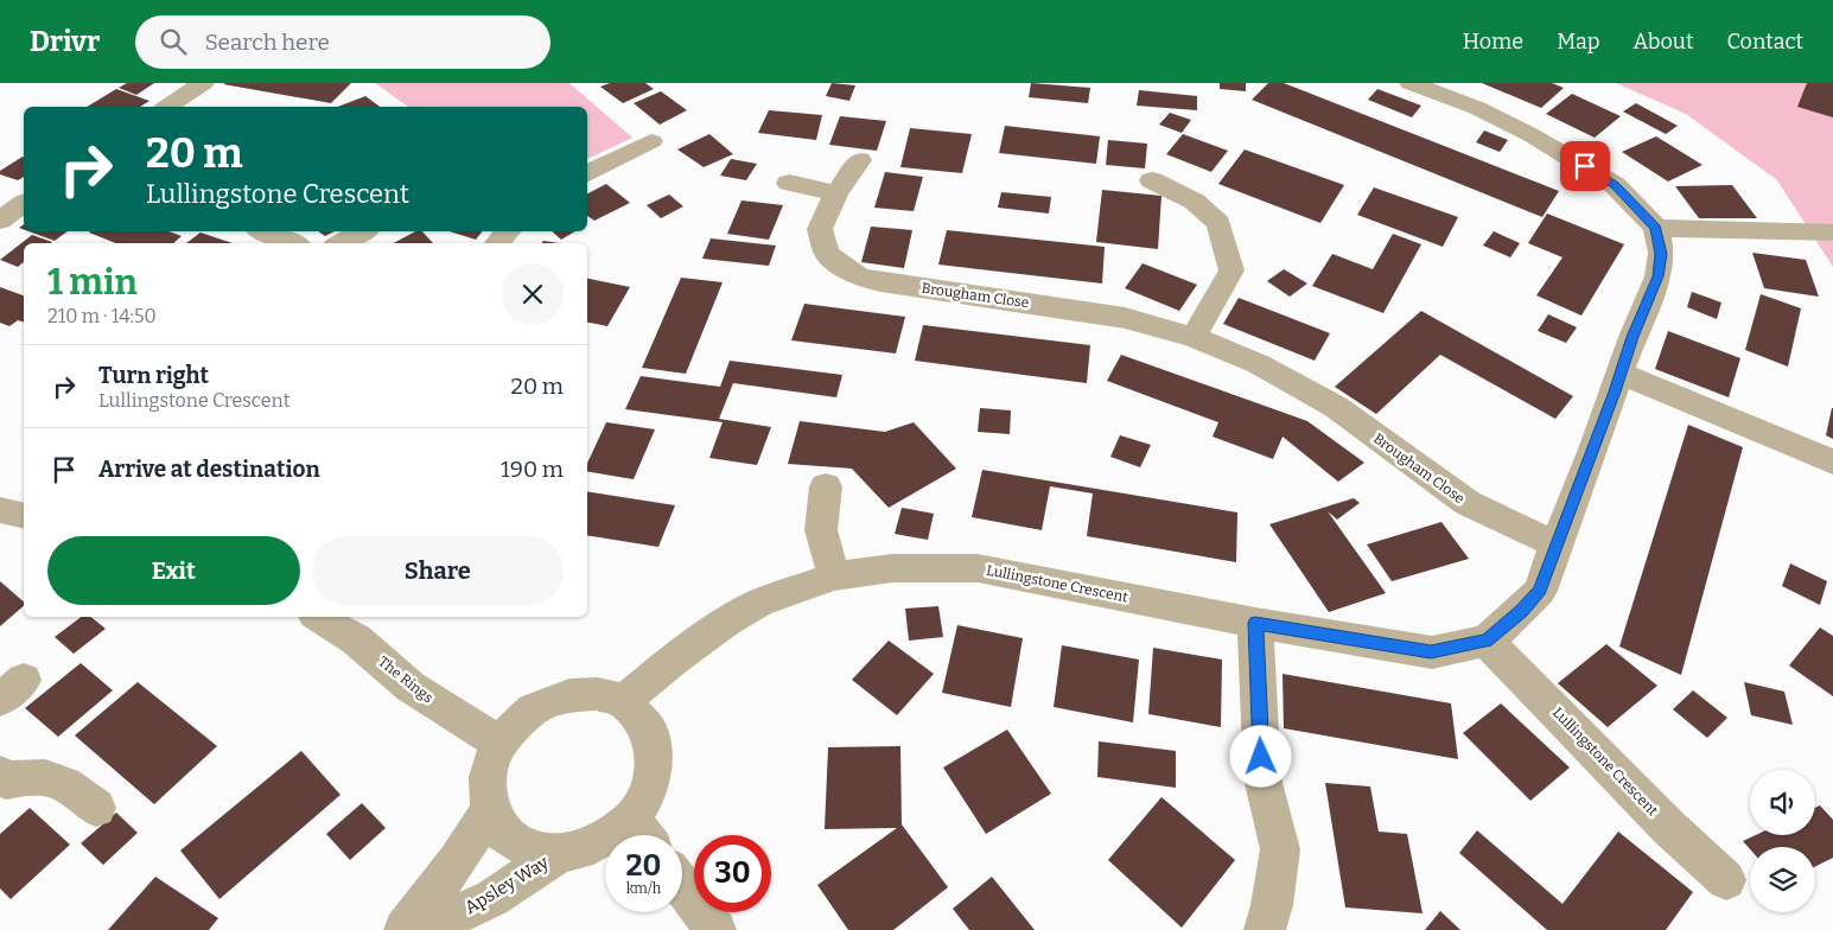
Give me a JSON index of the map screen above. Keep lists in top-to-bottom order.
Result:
{
  "streets": {
    "street": [
      "Brougham Close",
      "Lullingstone Crescent",
      "The Rings",
      "Apsley Way"
    ]
  },
  "crossings": [
    ["Brougham Close", "Lullingstone Crescent"],
    ["Lullingstone Crescent", "The Rings"],
    ["Lullingstone Crescent", "Apsley Way"],
    ["The Rings", "Apsley Way"]
  ],
  "page": {
    "header": "Drivr",
    "search": "Search here",
    "nav": [
      "Home",
      "Map",
      "About",
      "Contact"
    ],
    "turn": ["20 m", "Lullingstone Crescent"],
    "heading": ["1 min", "210 m · 14:50"],
    "list": [
      {
        "name": "Turn right",
        "note": "Lullingstone Crescent",
        "value": "20 m"
      },
      {
        "name": "Arrive at destination",
        "value": "190 m"
      }
    ],
    "buttons": ["Exit", "Share"],
    "speed": "20 km/h",
    "limit": "30"
  }
}
